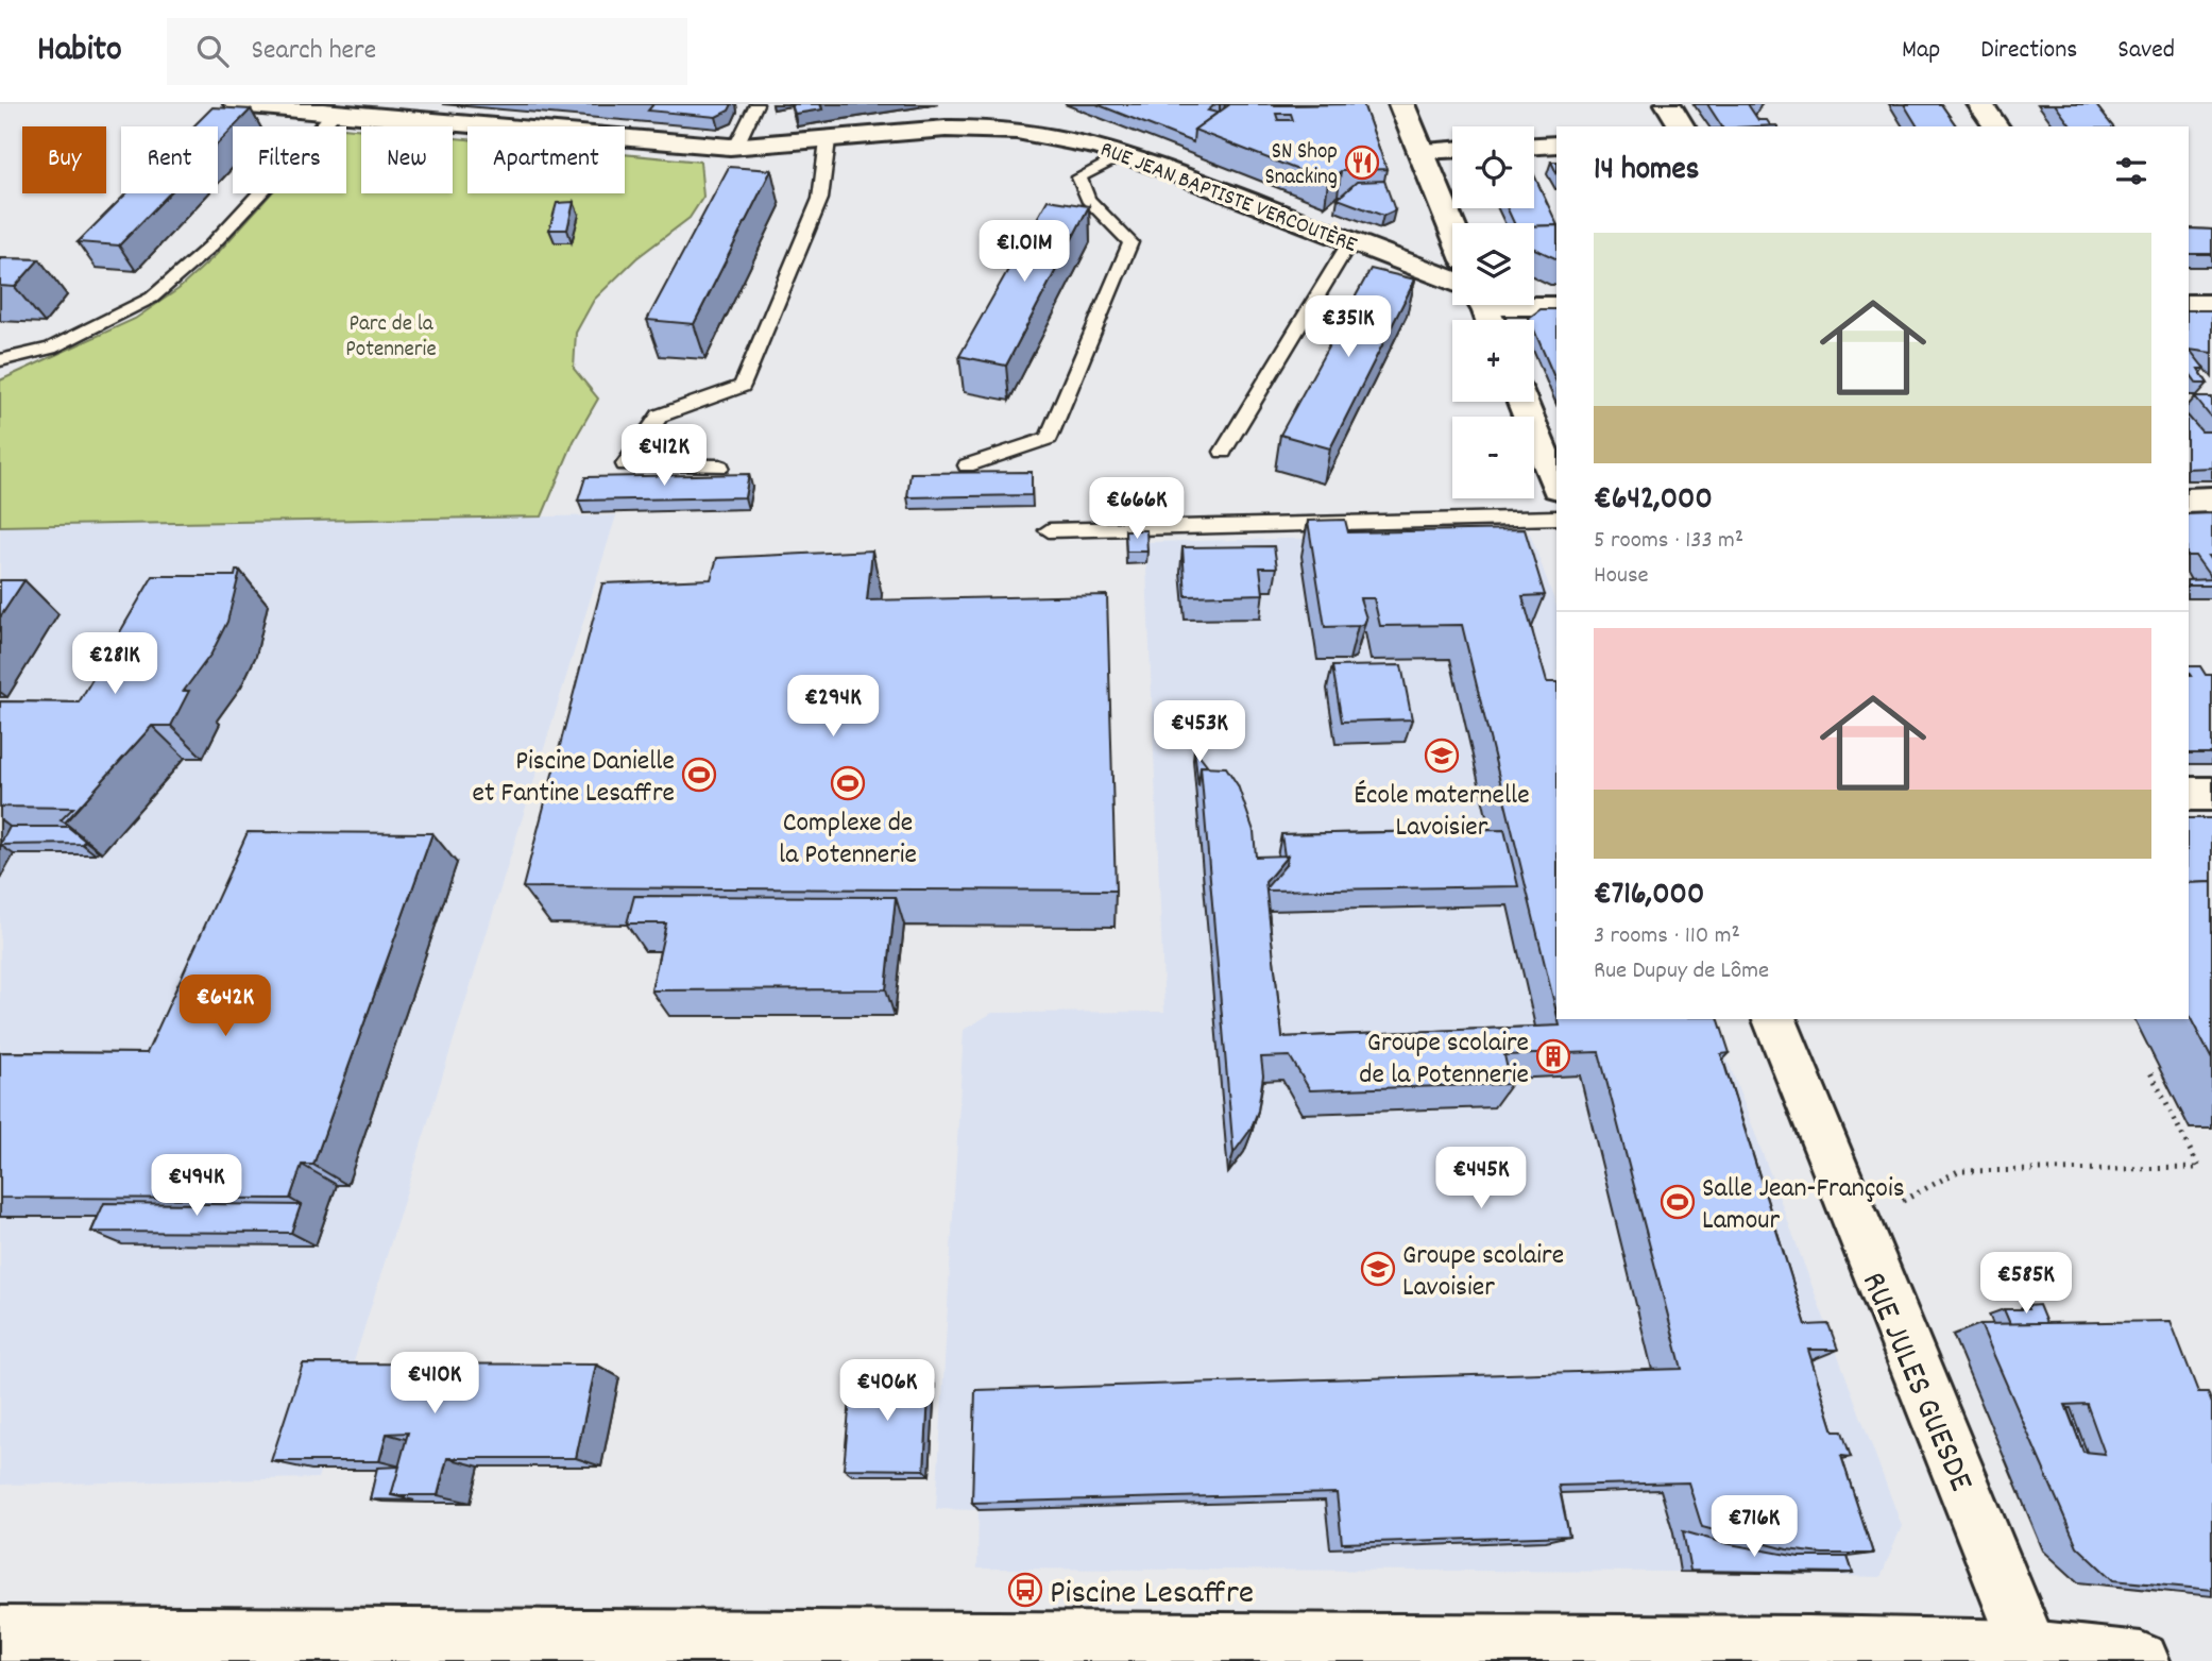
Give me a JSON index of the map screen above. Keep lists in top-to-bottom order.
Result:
{
  "streets": {
    "street": ["RUE JEAN BAPTISTE VERCOUTÈRE", "RUE JULES GUESDE"]
  },
  "parks": ["Parc de la Potennerie"],
  "places": {
    "restaurant": ["SN Shop Snacking"],
    "school or university": ["École maternelle Lavoisier", "Groupe scolaire Lavoisier"],
    "sports": ["Piscine Danielle et Fantine Lesaffre", "Complexe de la Potennerie", "Salle Jean-François Lamour"],
    "building": ["Groupe scolaire de la Potennerie"],
    "bus stop": ["Piscine Lesaffre"]
  },
  "page": {
    "header": "Habito",
    "search": "Search here",
    "nav": ["Map", "Directions", "Saved"],
    "map_buttons": ["+", "−"],
    "chip": [
      "Buy",
      "Rent",
      "Filters",
      "New",
      "Apartment"
    ],
    "heading": "14 homes",
    "list": [
      {
        "name": "€642,000",
        "note": "5 rooms · 133 m² · House"
      },
      {
        "name": "€716,000",
        "note": "3 rooms · 110 m² · Rue Dupuy de Lôme"
      }
    ],
    "price": [
      "€1.01M",
      "€351K",
      "€412K",
      "€666K",
      "€281K",
      "€294K",
      "€453K",
      "€642K",
      "€445K",
      "€494K",
      "€585K",
      "€410K",
      "€406K",
      "€716K"
    ]
  }
}
